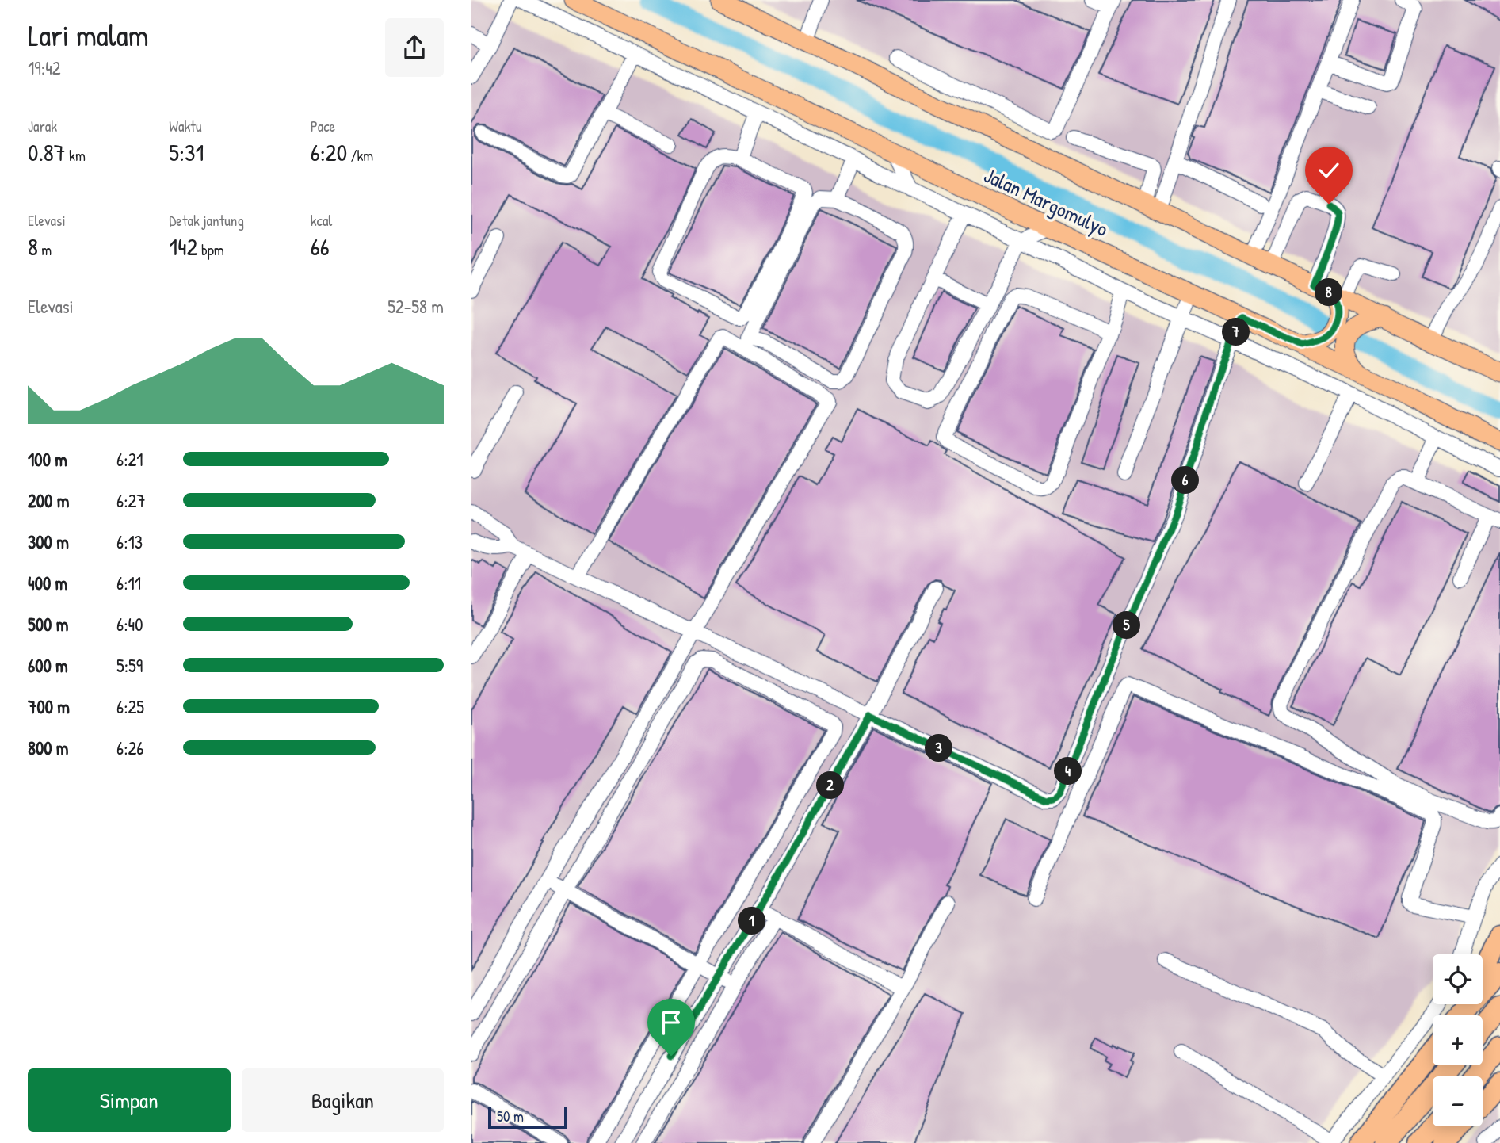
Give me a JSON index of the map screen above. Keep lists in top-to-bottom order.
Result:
{
  "streets": {
    "main road": ["Jalan Margomulyo"]
  },
  "scale_bar": "50 m",
  "page": {
    "heading": ["Lari malam", "19:42"],
    "stats": [
      ["Jarak", "0.87 km"],
      ["Waktu", "5:31"],
      ["Pace", "6:20 /km"],
      ["Elevasi", "8 m"],
      ["Detak jantung", "142 bpm"],
      ["kcal", "66"]
    ],
    "pins": [
      "8",
      "7",
      "6",
      "5",
      "3",
      "4",
      "2",
      "1"
    ],
    "chart": ["Elevasi", "52–58 m"],
    "list": [
      {
        "name": "100 m",
        "note": "6:21"
      },
      {
        "name": "200 m",
        "note": "6:27"
      },
      {
        "name": "300 m",
        "note": "6:13"
      },
      {
        "name": "400 m",
        "note": "6:11"
      },
      {
        "name": "500 m",
        "note": "6:40"
      },
      {
        "name": "600 m",
        "note": "5:59"
      },
      {
        "name": "700 m",
        "note": "6:25"
      },
      {
        "name": "800 m",
        "note": "6:26"
      }
    ],
    "map_buttons": ["+", "−"],
    "buttons": ["Simpan", "Bagikan"],
    "scale": "50 m"
  }
}
